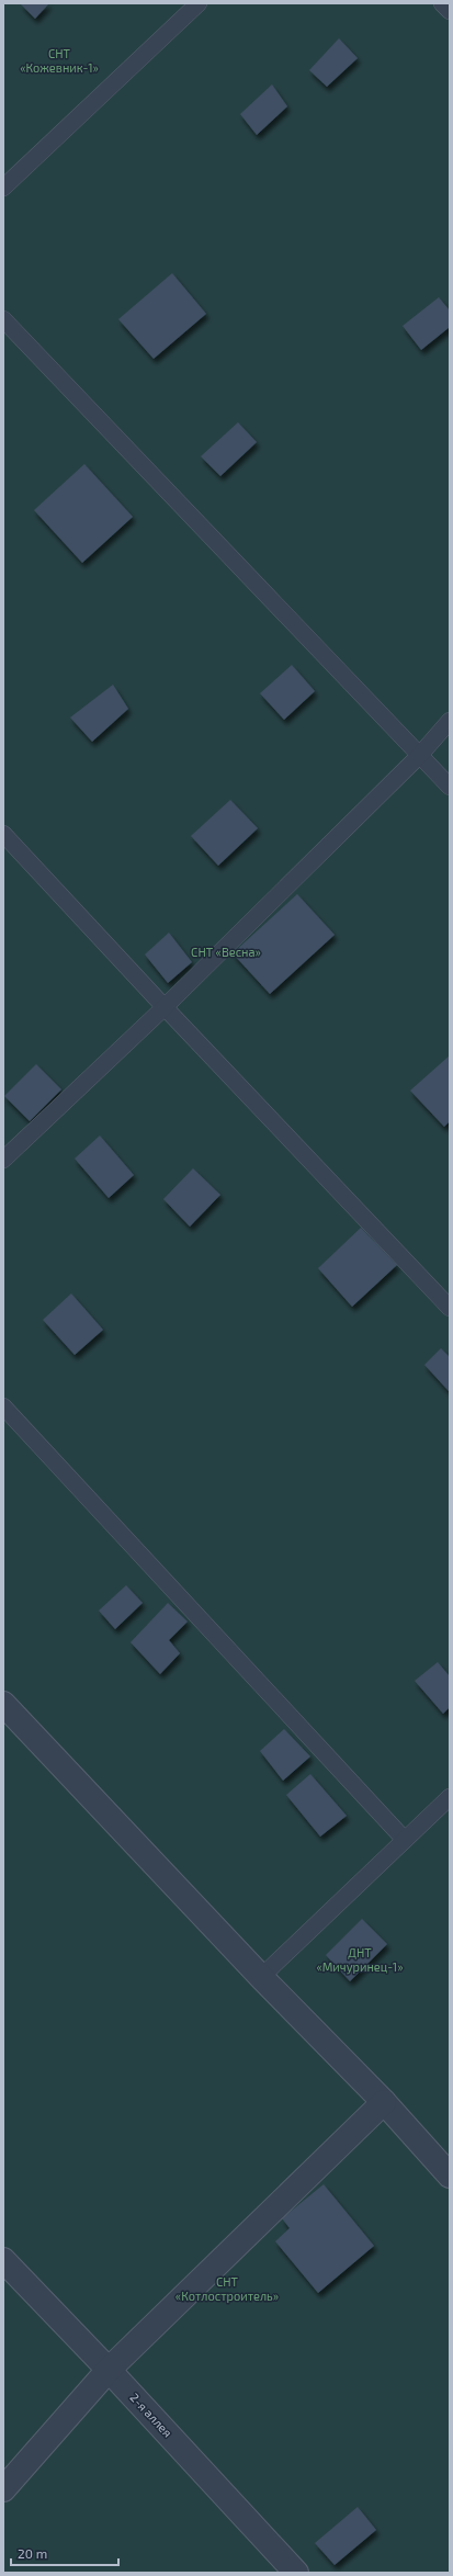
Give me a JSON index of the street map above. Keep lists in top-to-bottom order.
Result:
{
  "streets": {
    "street": ["2-я аллея"]
  },
  "parks": [
    "СНТ «Кожевник-1»",
    "СНТ «Весна»",
    "ДНТ «Мичуринец-1»",
    "СНТ «Котлостроитель»"
  ],
  "scale_bar": "20 m"
}
